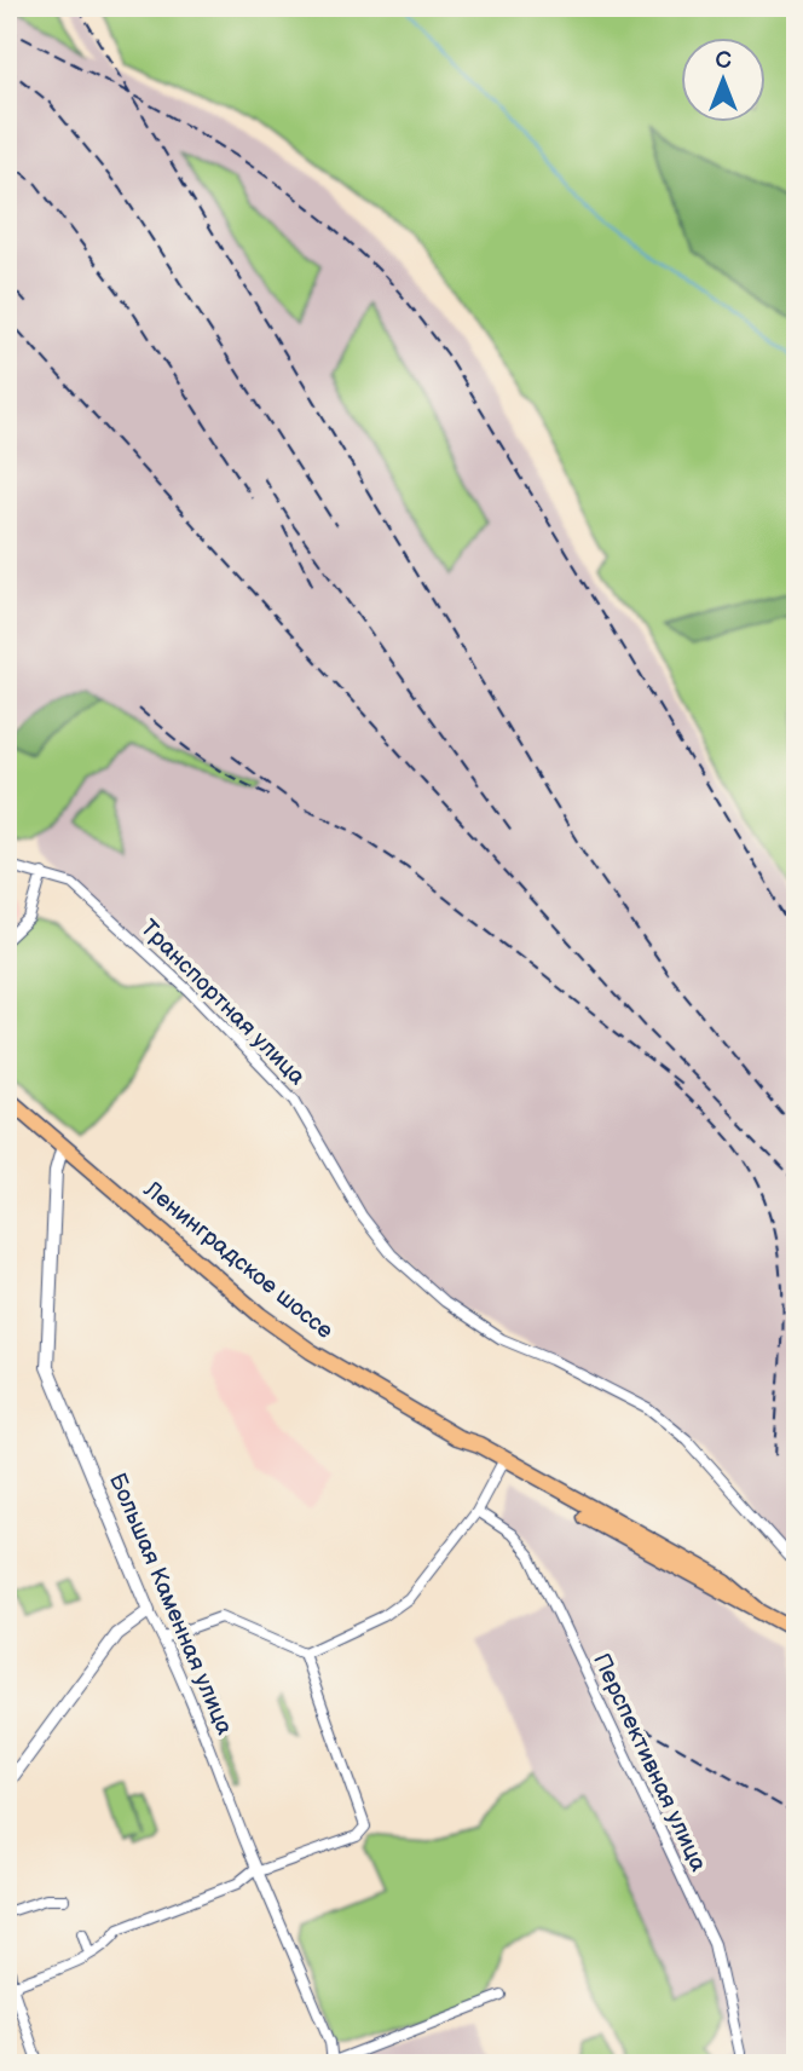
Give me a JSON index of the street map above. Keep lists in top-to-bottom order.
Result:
{
  "streets": {
    "main road": ["Ленинградское шоссе"],
    "street": ["Транспортная улица", "Большая Каменная улица", "Перспективная улица"]
  },
  "crossings": [
    ["Ленинградское шоссе", "Большая Каменная улица"]
  ],
  "north": "top"
}
